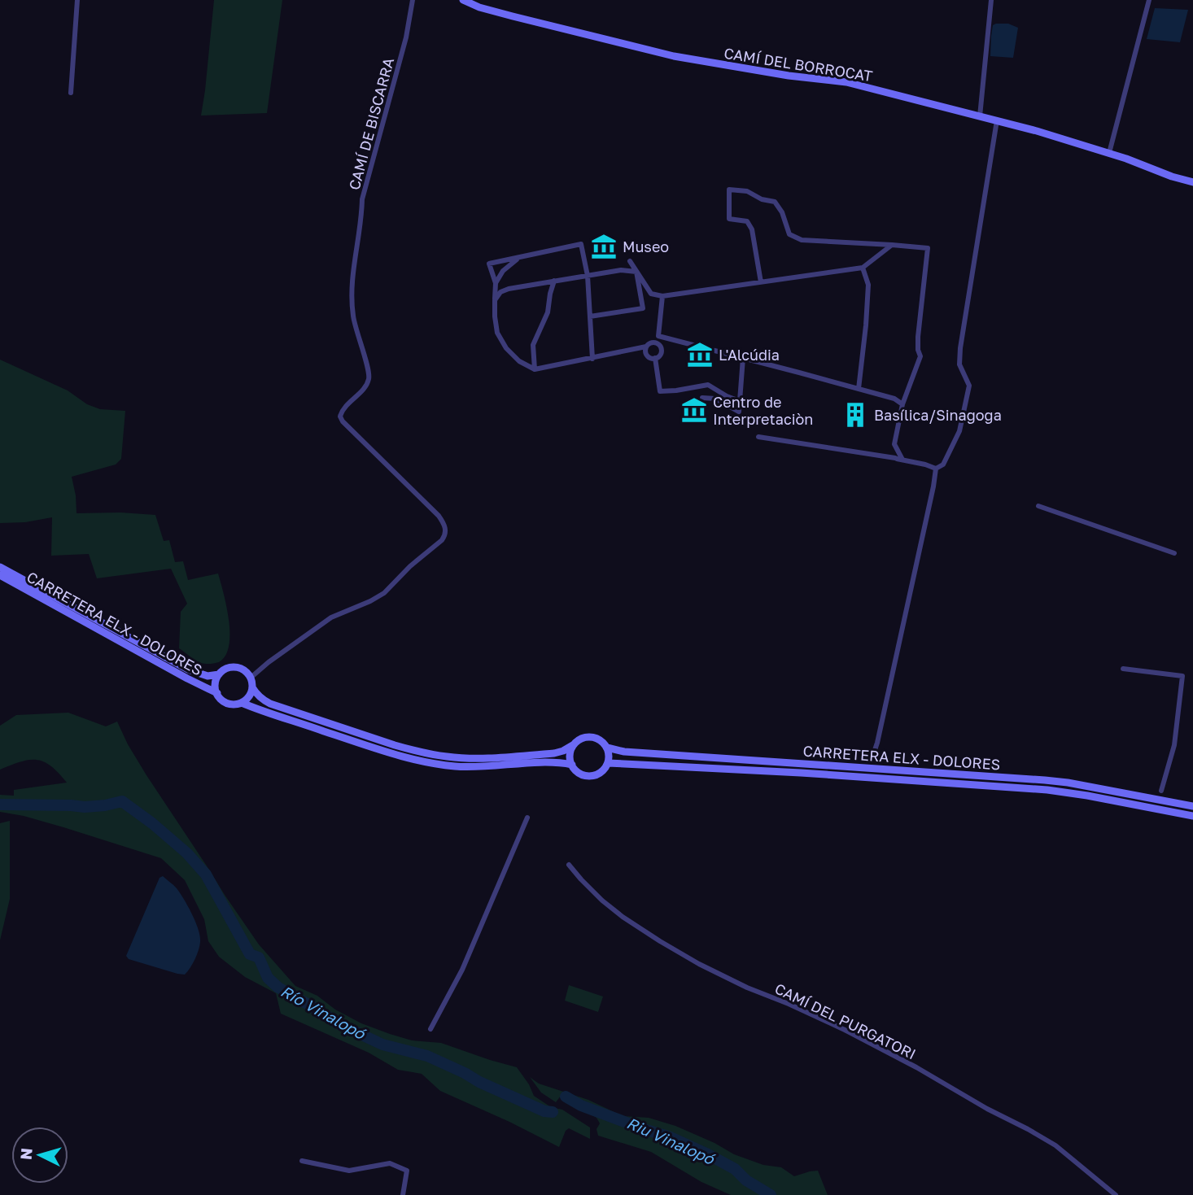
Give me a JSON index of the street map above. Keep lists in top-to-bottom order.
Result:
{
  "streets": {
    "main road": ["CAMÍ DEL BORROCAT", "CARRETERA ELX - DOLORES"],
    "street": ["CAMÍ DE BISCARRA", "CAMÍ DEL PURGATORI"]
  },
  "crossings": [
    ["CAMÍ DE BISCARRA", "CARRETERA ELX - DOLORES"]
  ],
  "water": ["Río Vinalopó", "Riu Vinalopó"],
  "places": {
    "museum": ["Museo", "L'Alcúdia", "Centro de Interpretaciòn"],
    "building": ["Basílica/Sinagoga"]
  },
  "north": "left"
}
